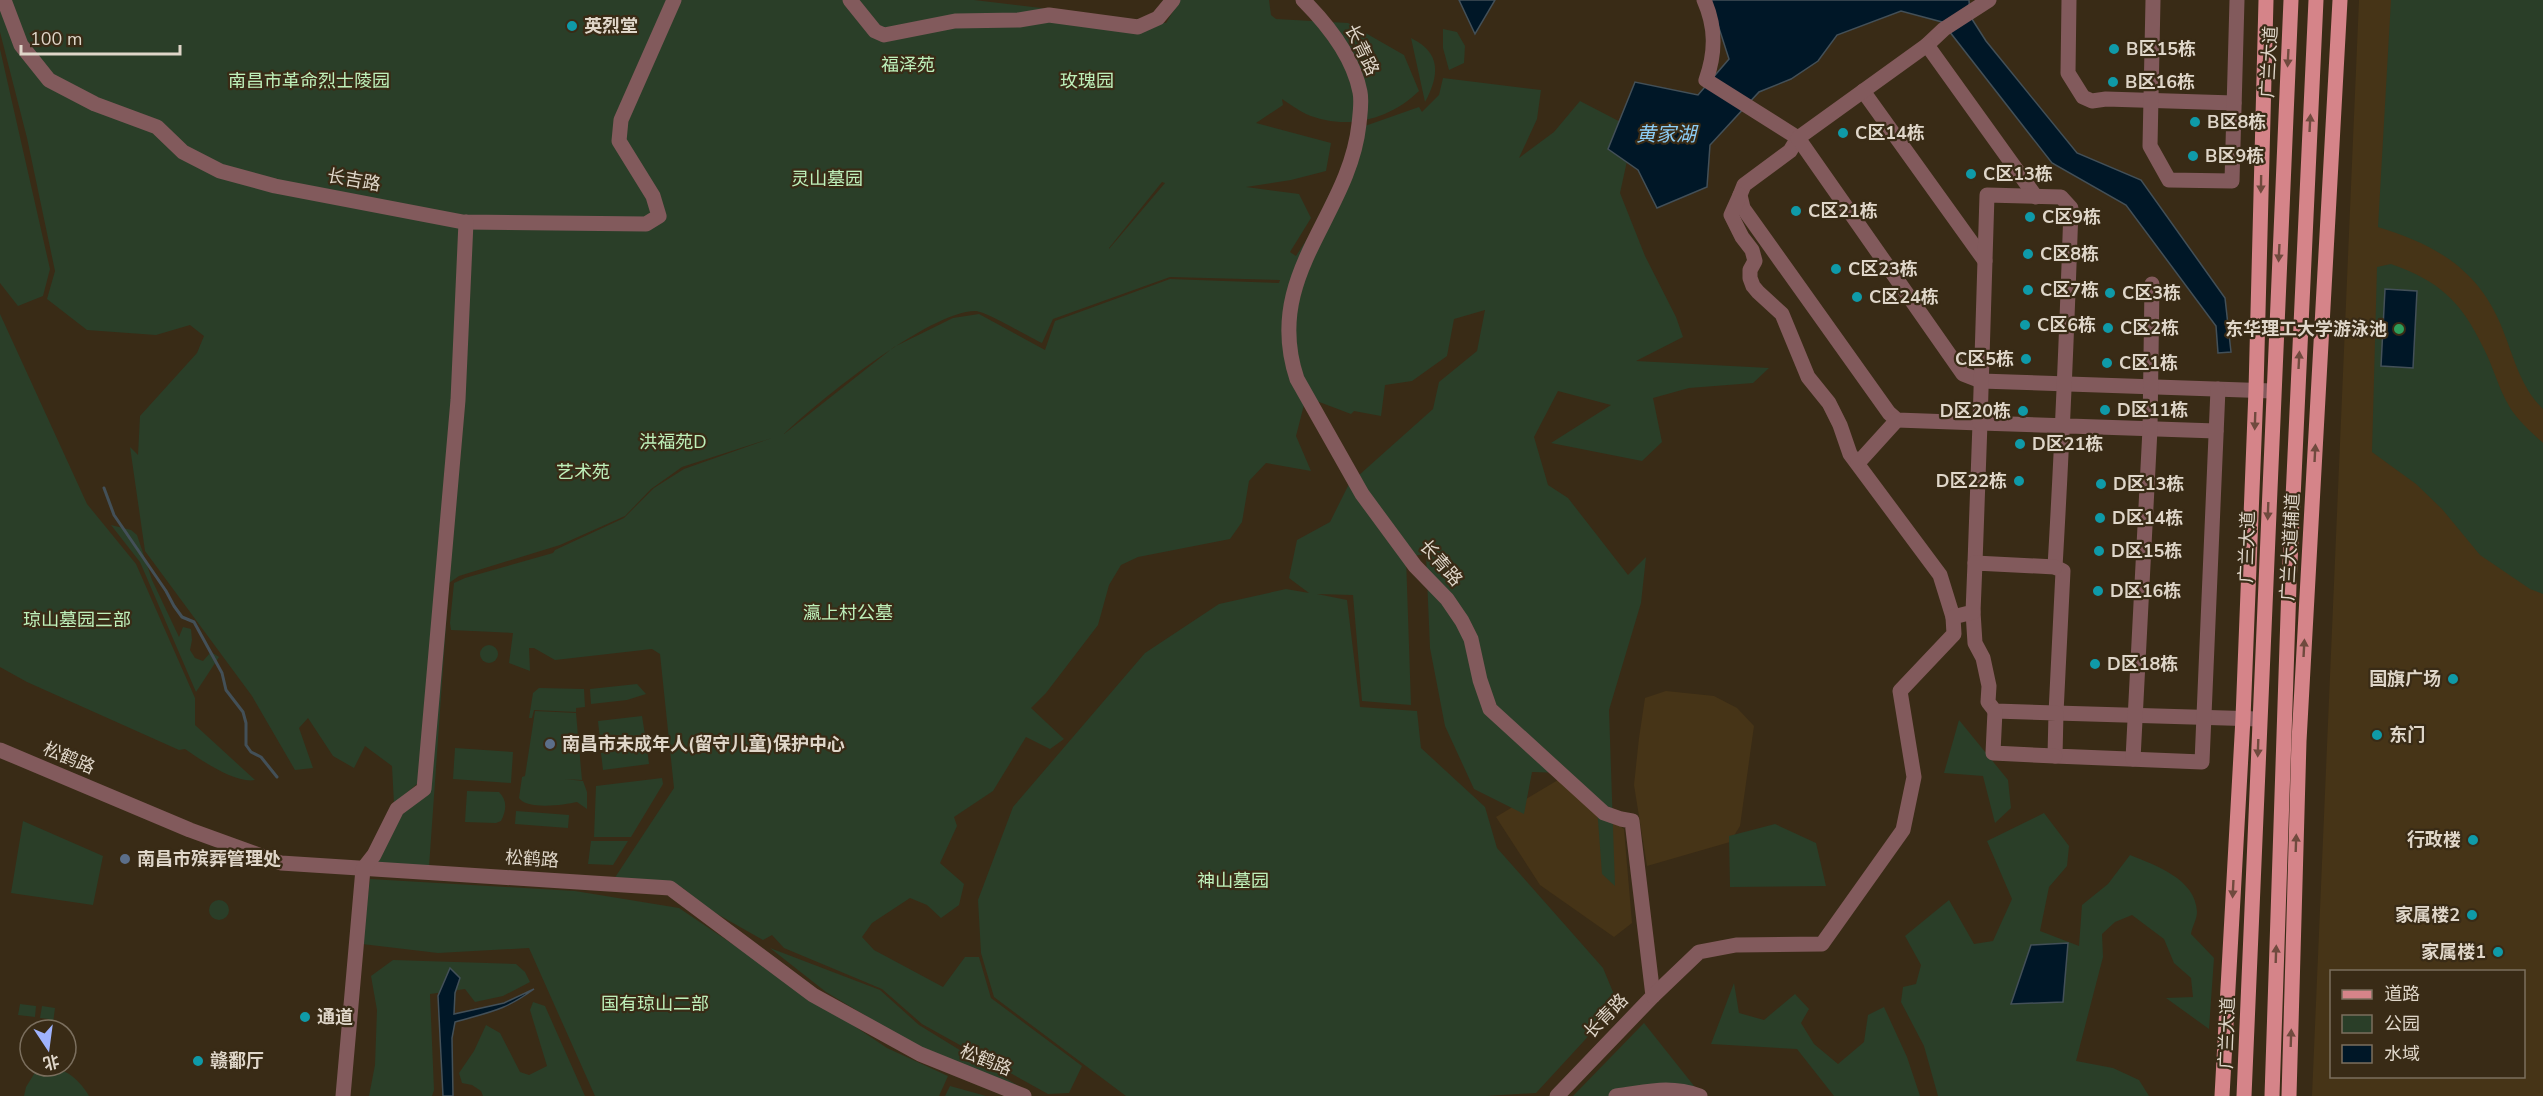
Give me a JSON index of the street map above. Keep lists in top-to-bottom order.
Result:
{
  "streets": {
    "main road": ["广兰大道", "广兰大道辅道"],
    "street": ["长青路", "长吉路", "松鹤路"]
  },
  "water": ["黄家湖"],
  "parks": [
    "福泽苑",
    "南昌市革命烈士陵园",
    "玫瑰园",
    "灵山墓园",
    "洪福苑D",
    "艺术苑",
    "瀛上村公墓",
    "琼山墓园三部",
    "神山墓园",
    "国有琼山二部"
  ],
  "places": [
    "英烈堂",
    "B区15栋",
    "B区16栋",
    "B区8栋",
    "C区14栋",
    "B区9栋",
    "C区13栋",
    "C区21栋",
    "C区9栋",
    "C区8栋",
    "C区23栋",
    "C区7栋",
    "C区3栋",
    "C区24栋",
    "C区6栋",
    "C区2栋",
    "东华理工大学游泳池",
    "C区5栋",
    "C区1栋",
    "D区11栋",
    "D区20栋",
    "D区21栋",
    "D区22栋",
    "D区13栋",
    "D区14栋",
    "D区15栋",
    "D区16栋",
    "D区18栋",
    "国旗广场",
    "东门",
    "南昌市未成年人(留守儿童)保护中心",
    "行政楼",
    "南昌市殡葬管理处",
    "家属楼2",
    "家属楼1",
    "通道",
    "赣鄱厅"
  ],
  "legend": ["道路", "公园", "水域"],
  "scale_bar": "100 m",
  "north": "bottom"
}
